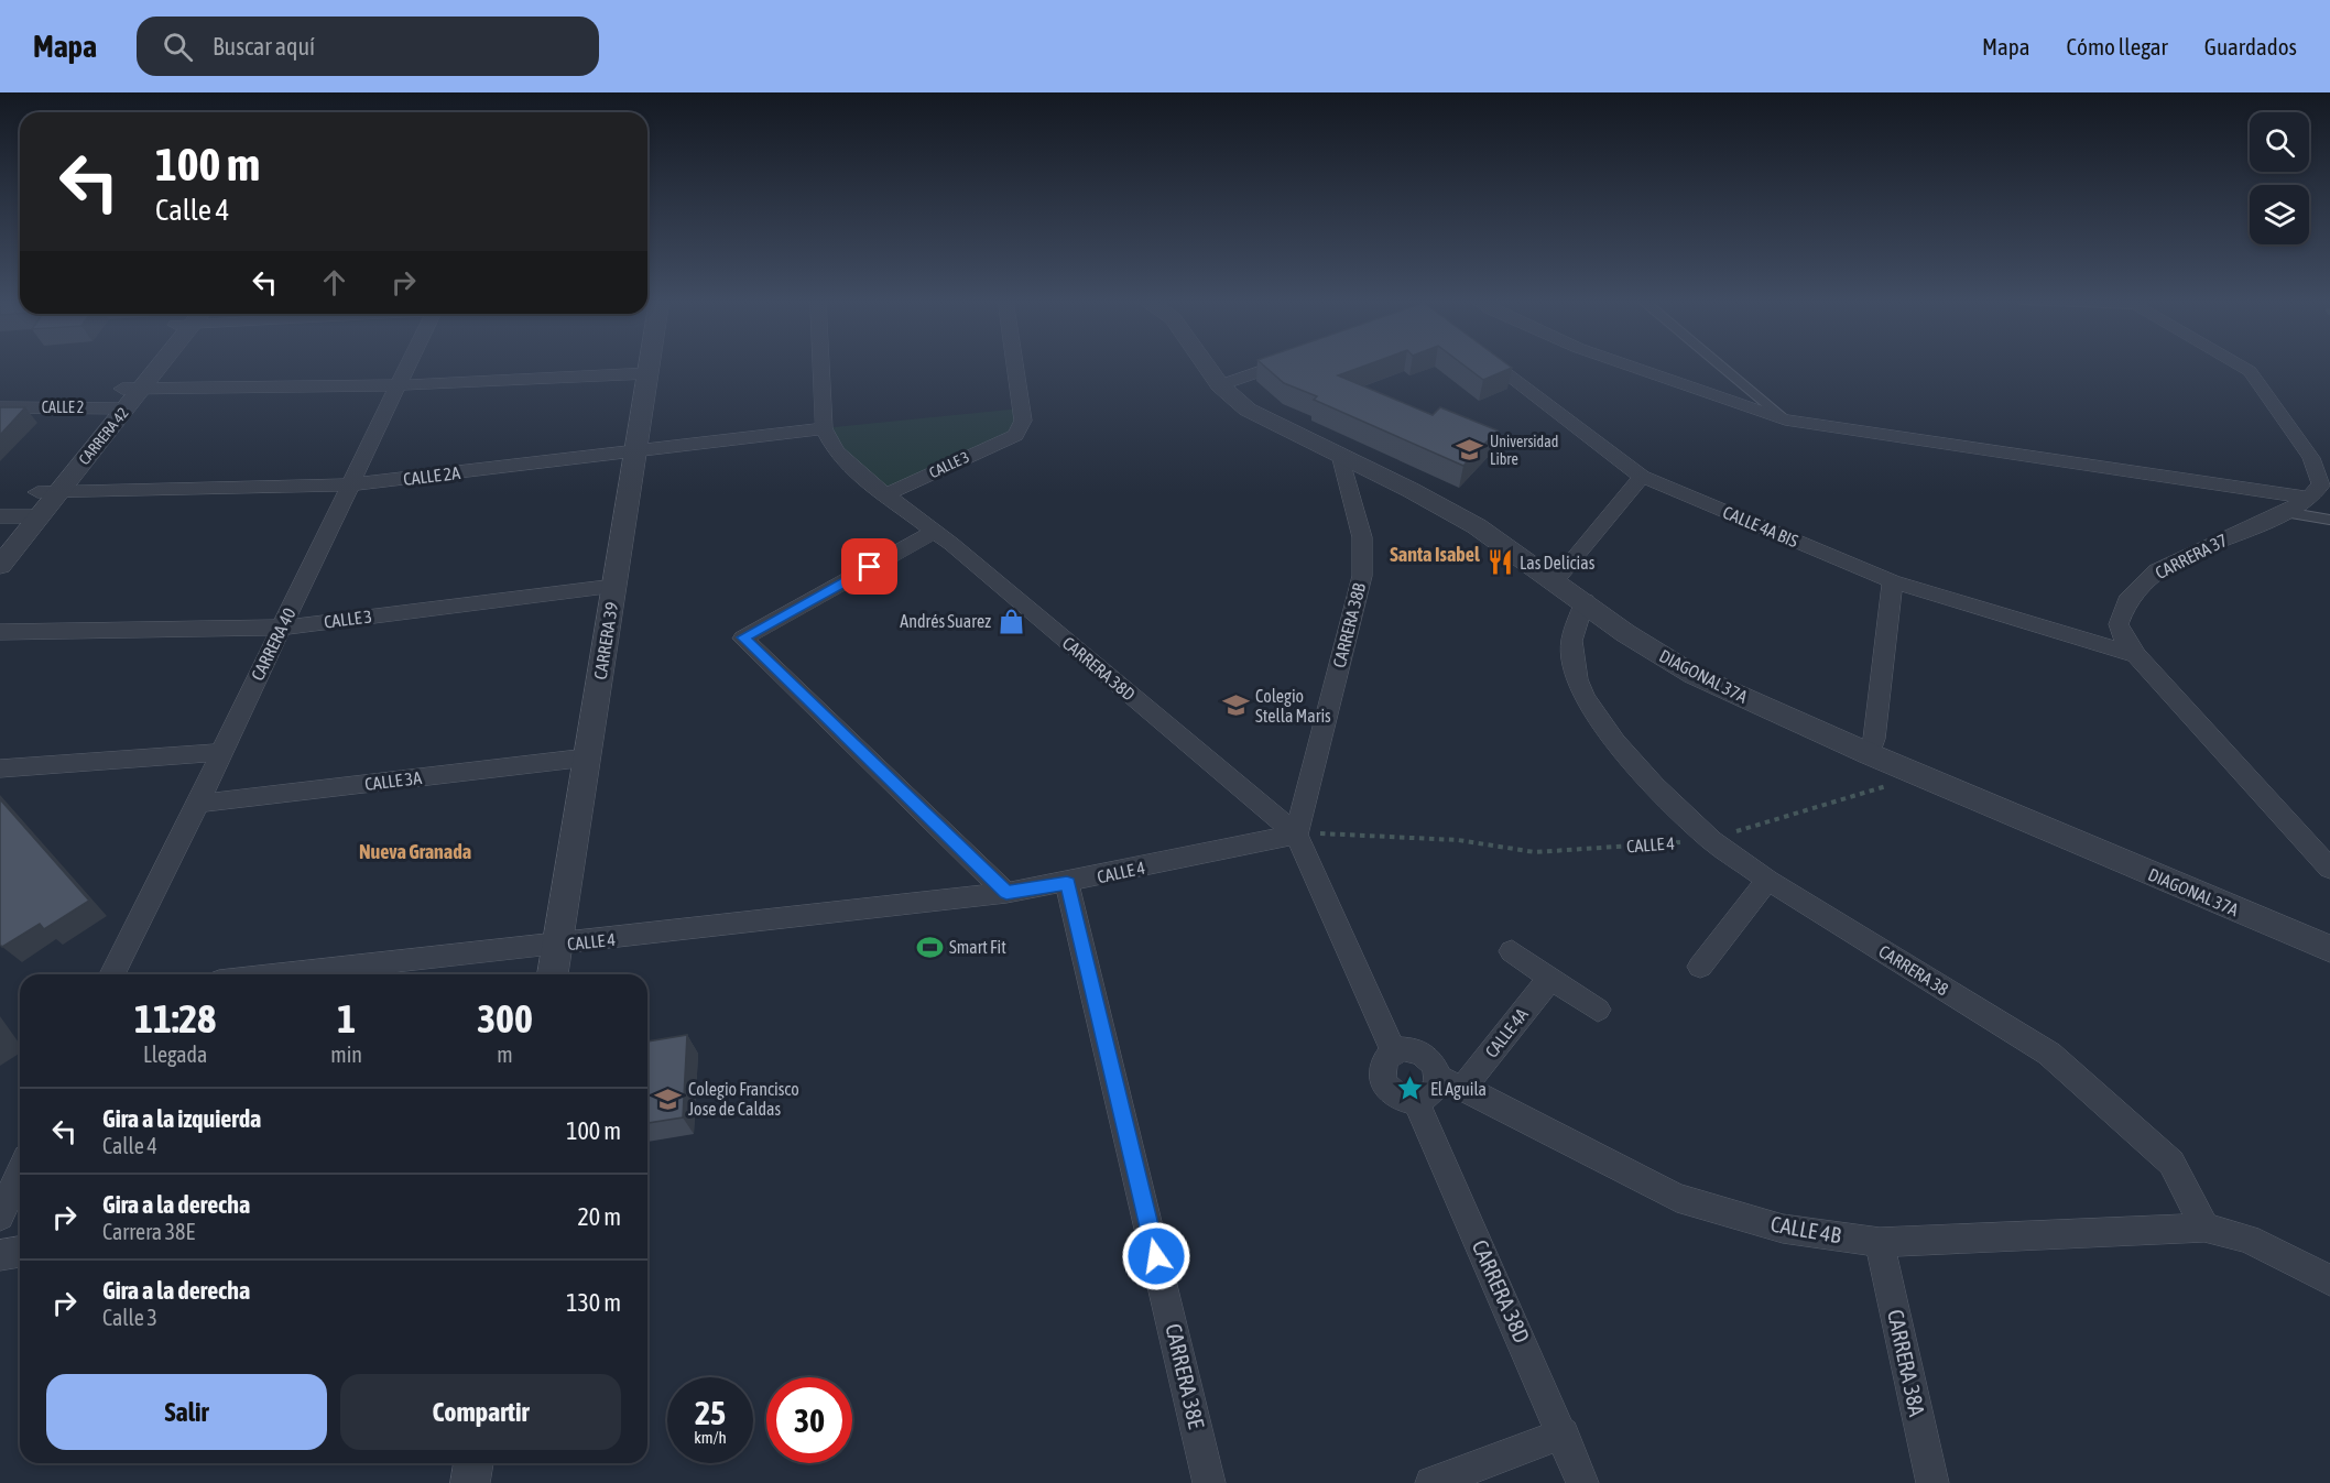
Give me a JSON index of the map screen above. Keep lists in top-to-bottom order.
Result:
{
  "streets": {
    "street": [
      "CALLE 2",
      "CARRERA 42",
      "CALLE 3",
      "CALLE 2A",
      "CALLE 4A BIS",
      "CARRERA 37",
      "CARRERA 38B",
      "CARRERA 39",
      "CARRERA 40",
      "CARRERA 38D",
      "DIAGONAL 37A",
      "CALLE 3A",
      "CALLE 4",
      "CARRERA 38",
      "CALLE 4A",
      "CALLE 4B",
      "CARRERA 38A",
      "CARRERA 38E"
    ]
  },
  "crossings": [
    ["CALLE 2", "CARRERA 42"],
    ["CALLE 2", "CARRERA 39"],
    ["CALLE 2", "CARRERA 40"],
    ["CARRERA 42", "CALLE 2A"],
    ["CALLE 3", "CARRERA 39"],
    ["CALLE 3", "CARRERA 40"],
    ["CALLE 3", "CARRERA 38D"],
    ["CALLE 2A", "CARRERA 39"],
    ["CALLE 2A", "CARRERA 40"],
    ["CALLE 2A", "CARRERA 38D"],
    ["CALLE 4A BIS", "CARRERA 37"],
    ["CARRERA 38B", "CARRERA 38D"],
    ["CARRERA 38B", "DIAGONAL 37A"],
    ["CARRERA 38B", "CALLE 4"],
    ["CARRERA 39", "CALLE 3A"],
    ["CARRERA 39", "CALLE 4"],
    ["CARRERA 40", "CALLE 3A"],
    ["CARRERA 38D", "CALLE 4"],
    ["CARRERA 38D", "CALLE 4A"],
    ["CARRERA 38D", "CALLE 4B"],
    ["DIAGONAL 37A", "CARRERA 38"],
    ["CALLE 4", "CARRERA 38"],
    ["CALLE 4", "CARRERA 38E"],
    ["CARRERA 38", "CALLE 4B"],
    ["CALLE 4A", "CALLE 4B"],
    ["CALLE 4B", "CARRERA 38A"]
  ],
  "districts": ["Santa Isabel", "Nueva Granada"],
  "places": {
    "school or university": ["Universidad Libre", "Colegio Stella Maris", "Colegio Francisco Jose de Caldas"],
    "restaurant": ["Las Delicias"],
    "shop": ["Andrés Suarez"],
    "sports": ["Smart Fit"],
    "place": ["El Aguila"]
  },
  "page": {
    "header": "Mapa",
    "search": "Buscar aquí",
    "nav": ["Mapa", "Cómo llegar", "Guardados"],
    "turn": ["100 m", "Calle 4"],
    "eta": [
      "11:28",
      "Llegada",
      "1",
      "min",
      "300",
      "m"
    ],
    "list": [
      {
        "name": "Gira a la izquierda",
        "note": "Calle 4",
        "value": "100 m"
      },
      {
        "name": "Gira a la derecha",
        "note": "Carrera 38E",
        "value": "20 m"
      },
      {
        "name": "Gira a la derecha",
        "note": "Calle 3",
        "value": "130 m"
      }
    ],
    "buttons": ["Salir", "Compartir"],
    "speed": "25 km/h",
    "limit": "30"
  }
}
